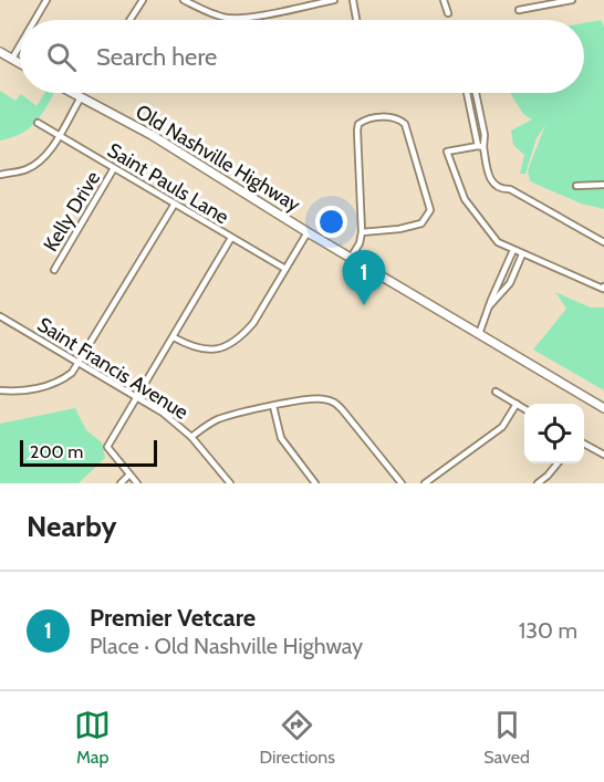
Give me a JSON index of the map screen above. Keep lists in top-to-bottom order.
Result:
{
  "streets": {
    "main road": ["Old Nashville Highway"],
    "street": ["Saint Pauls Lane", "Kelly Drive", "Saint Francis Avenue"]
  },
  "crossings": [
    ["Saint Pauls Lane", "Kelly Drive"]
  ],
  "scale_bar": "200 m",
  "page": {
    "search": "Search here",
    "pins": "1",
    "scale": "200 m",
    "heading": "Nearby",
    "list": [
      {
        "mark": "1",
        "name": "Premier Vetcare",
        "note": "Place · Old Nashville Highway",
        "value": "130 m"
      }
    ],
    "nav": ["Map", "Directions", "Saved"]
  }
}
